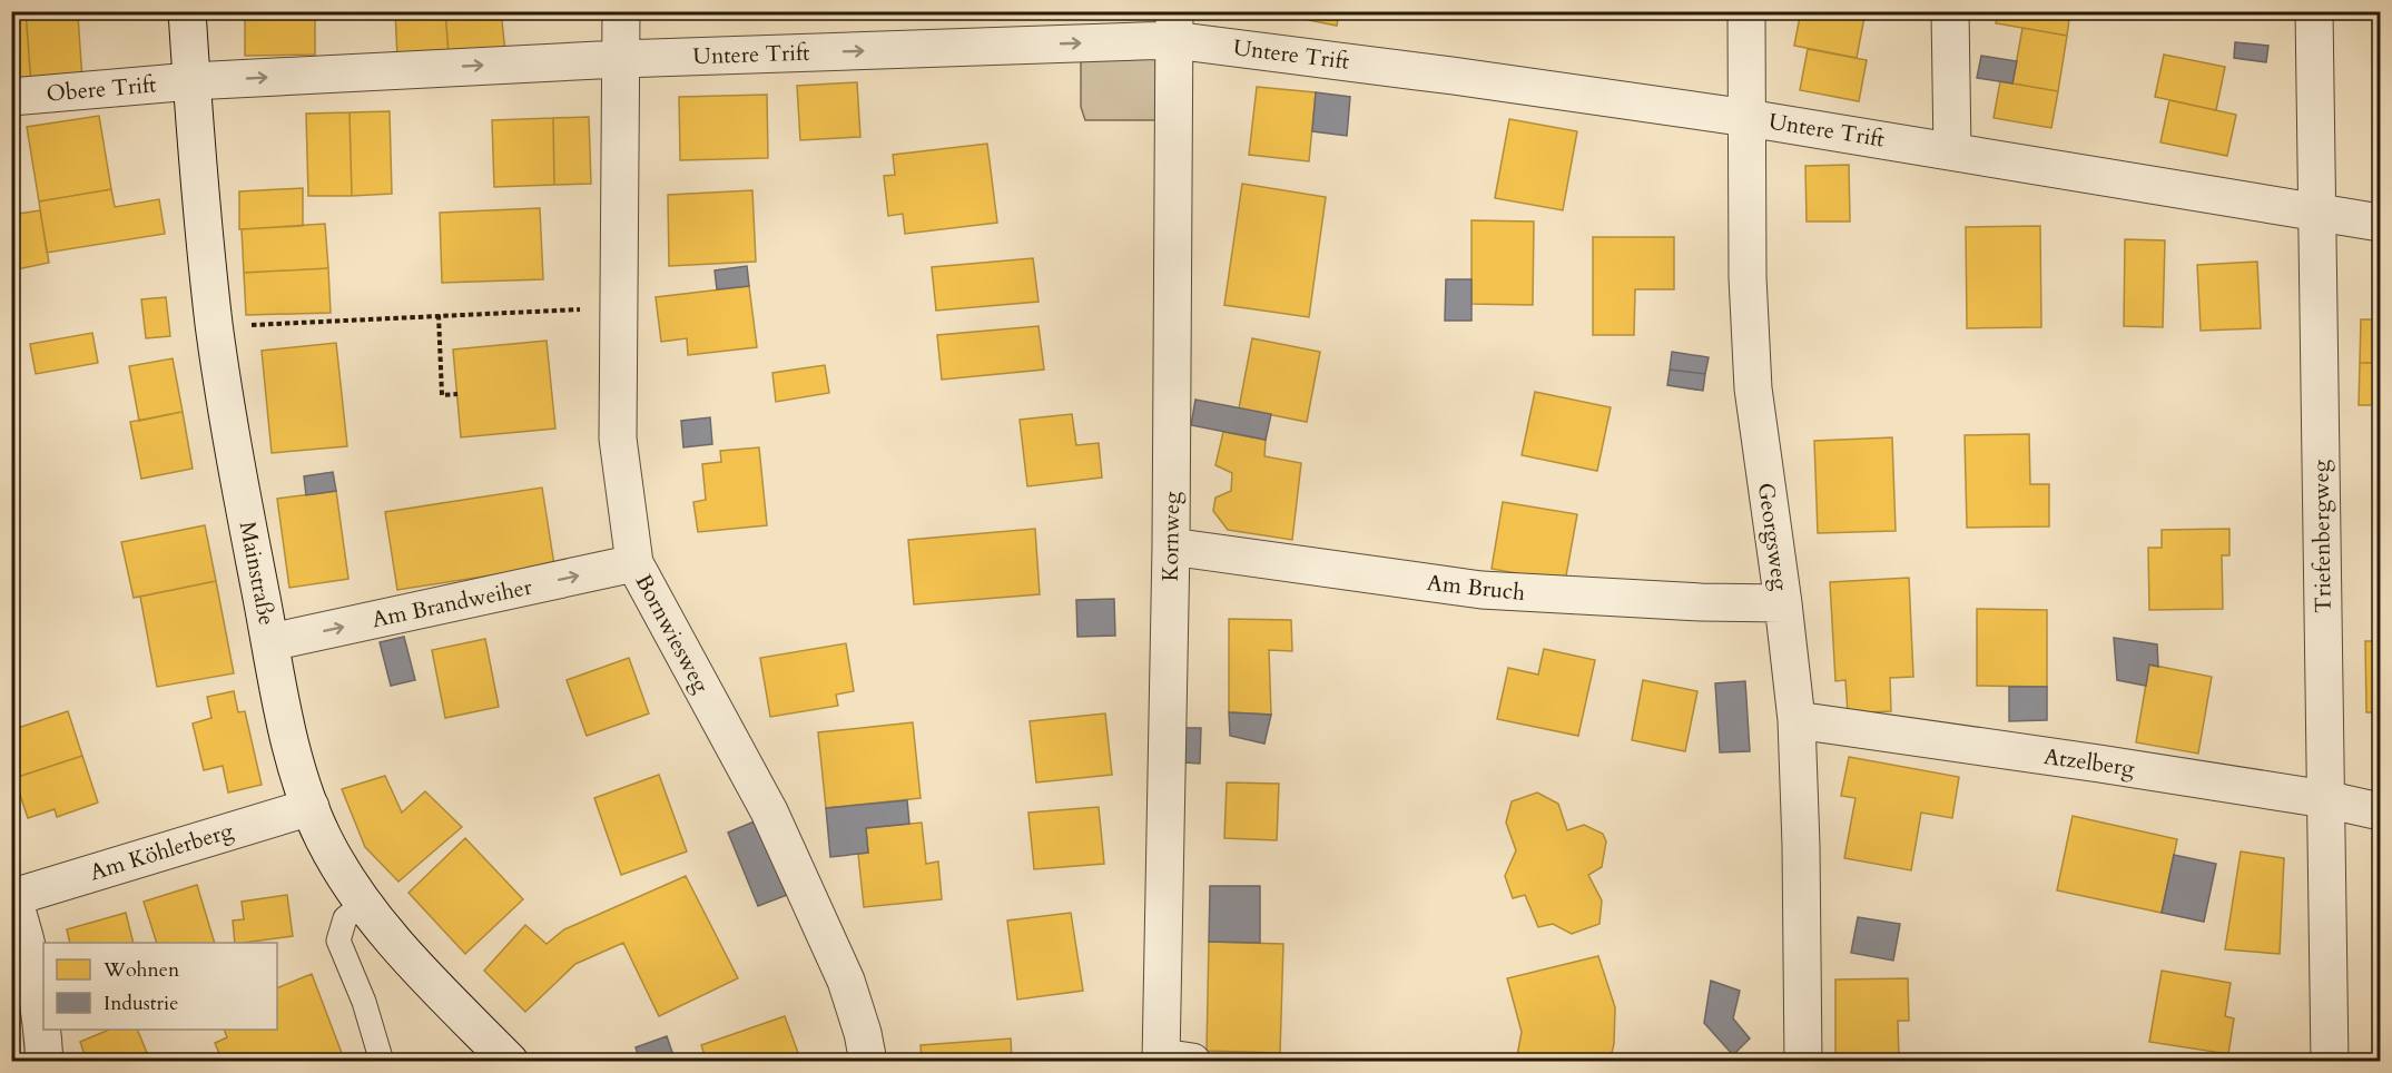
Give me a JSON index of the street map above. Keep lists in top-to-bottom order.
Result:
{
  "streets": {
    "street": [
      "Untere Trift",
      "Obere Trift",
      "Kornweg",
      "Georgsweg",
      "Triefenbergweg",
      "Mainstraße",
      "Am Bruch",
      "Am Brandweiher",
      "Bornwiesweg",
      "Atzelberg",
      "Am Köhlerberg"
    ]
  },
  "crossings": [
    ["Untere Trift", "Obere Trift"],
    ["Untere Trift", "Kornweg"],
    ["Untere Trift", "Georgsweg"],
    ["Untere Trift", "Triefenbergweg"],
    ["Untere Trift", "Mainstraße"],
    ["Untere Trift", "Bornwiesweg"],
    ["Obere Trift", "Mainstraße"],
    ["Kornweg", "Am Bruch"],
    ["Georgsweg", "Am Bruch"],
    ["Georgsweg", "Atzelberg"],
    ["Triefenbergweg", "Atzelberg"],
    ["Mainstraße", "Am Brandweiher"],
    ["Mainstraße", "Am Köhlerberg"],
    ["Am Brandweiher", "Bornwiesweg"]
  ],
  "one_way": ["Untere Trift", "Am Brandweiher"],
  "legend": ["Wohnen", "Industrie"]
}
